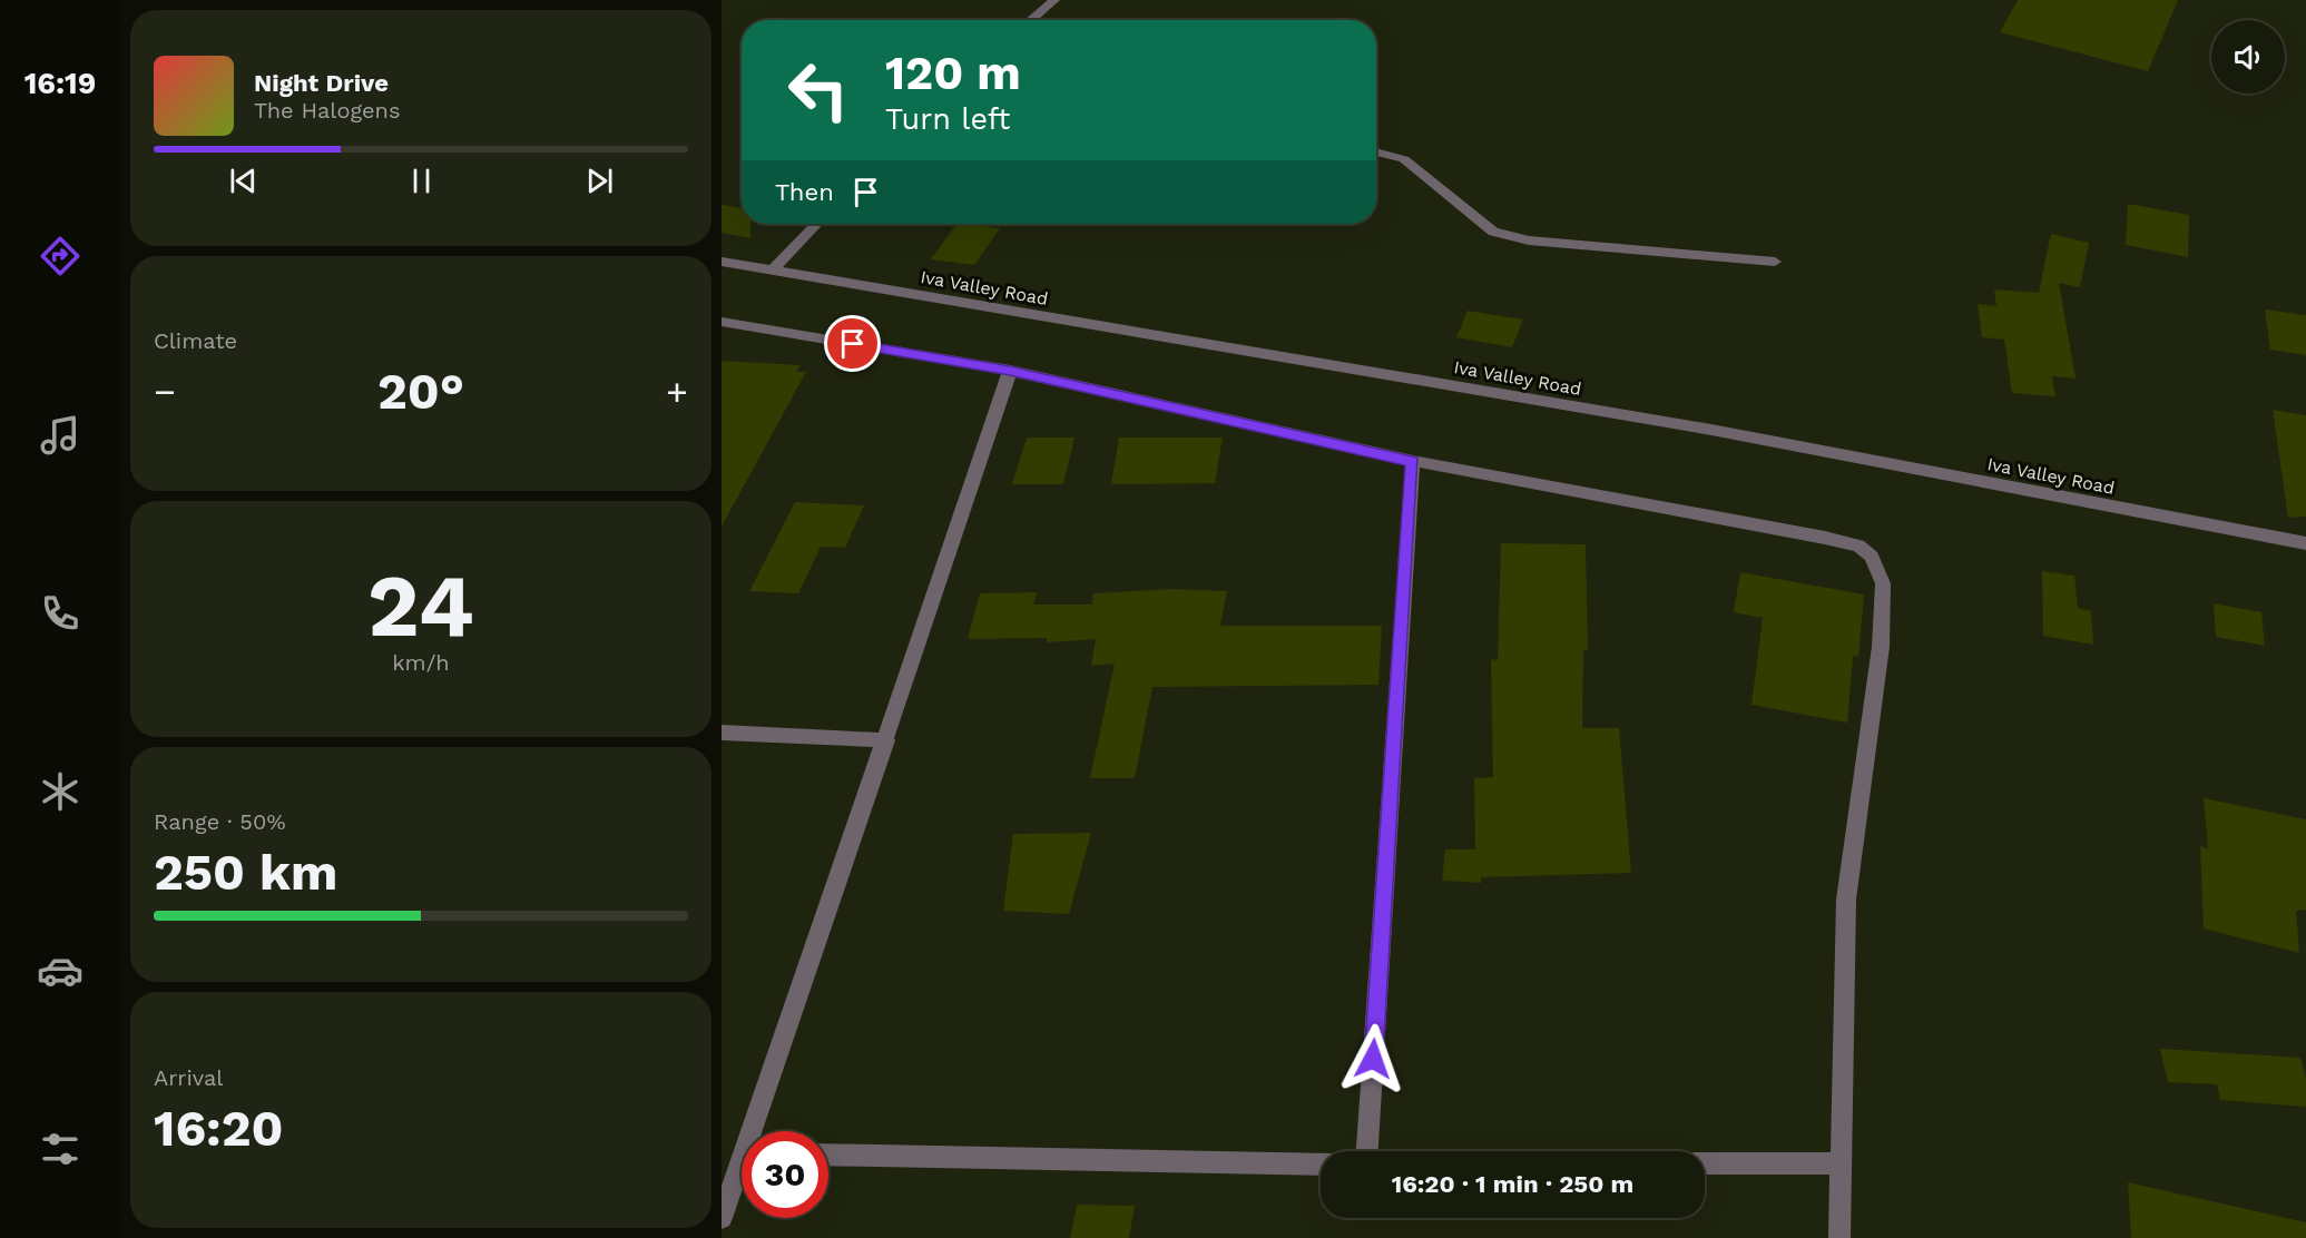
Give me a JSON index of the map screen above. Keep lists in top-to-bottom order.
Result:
{
  "streets": {
    "street": ["Iva Valley Road"]
  },
  "page": {
    "tabs": "16:19",
    "turn": ["120 m", "Turn left"],
    "song": ["Night Drive", "The Halogens"],
    "then": "Then",
    "tile": [
      "Climate",
      ["24", "km/h"],
      ["Range · 50%", "250 km"],
      ["Arrival", "16:20"]
    ],
    "heat": ["−", "20°", "+"],
    "limit": "30",
    "trip": "16:20 · 1 min · 250 m"
  }
}
